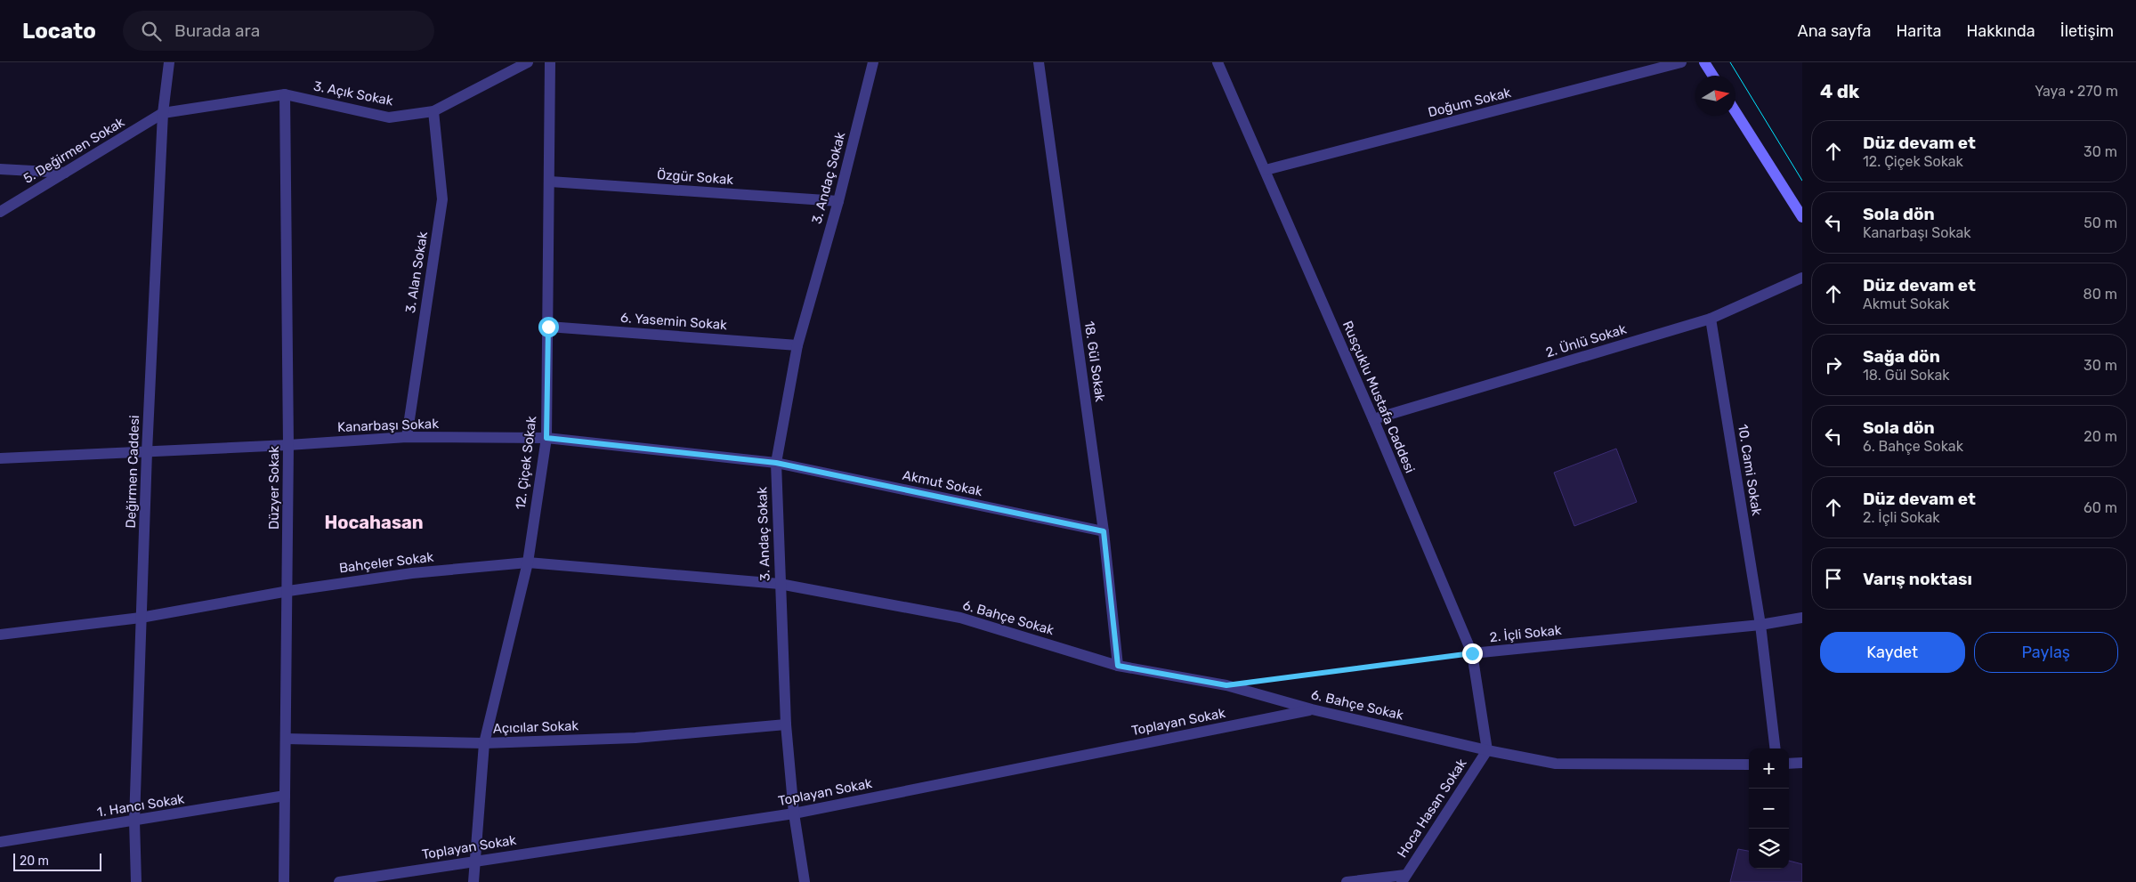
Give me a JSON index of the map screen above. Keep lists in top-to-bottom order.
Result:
{
  "streets": {
    "street": [
      "3. Açık Sokak",
      "Doğum Sokak",
      "5. Değirmen Sokak",
      "Özgür Sokak",
      "3. Andaç Sokak",
      "3. Alan Sokak",
      "6. Yasemin Sokak",
      "2. Ünlü Sokak",
      "18. Gül Sokak",
      "Rusçuklu Mustafa Caddesi",
      "Kanarbaşı Sokak",
      "12. Çiçek Sokak",
      "10. Cami Sokak",
      "Değirmen Caddesi",
      "Akmut Sokak",
      "Düzyer Sokak",
      "Bahçeler Sokak",
      "6. Bahçe Sokak",
      "2. İçli Sokak",
      "Toplayan Sokak",
      "Açıcılar Sokak",
      "1. Hancı Sokak",
      "Hoca Hasan Sokak"
    ]
  },
  "crossings": [
    ["3. Açık Sokak", "5. Değirmen Sokak"],
    ["3. Açık Sokak", "3. Alan Sokak"],
    ["3. Açık Sokak", "Değirmen Caddesi"],
    ["3. Açık Sokak", "Düzyer Sokak"],
    ["Doğum Sokak", "Rusçuklu Mustafa Caddesi"],
    ["5. Değirmen Sokak", "Değirmen Caddesi"],
    ["Özgür Sokak", "3. Andaç Sokak"],
    ["Özgür Sokak", "12. Çiçek Sokak"],
    ["3. Andaç Sokak", "6. Yasemin Sokak"],
    ["3. Andaç Sokak", "Kanarbaşı Sokak"],
    ["3. Andaç Sokak", "Akmut Sokak"],
    ["3. Andaç Sokak", "Bahçeler Sokak"],
    ["3. Andaç Sokak", "6. Bahçe Sokak"],
    ["3. Andaç Sokak", "Toplayan Sokak"],
    ["3. Andaç Sokak", "Açıcılar Sokak"],
    ["3. Alan Sokak", "Kanarbaşı Sokak"],
    ["6. Yasemin Sokak", "12. Çiçek Sokak"],
    ["2. Ünlü Sokak", "Rusçuklu Mustafa Caddesi"],
    ["2. Ünlü Sokak", "10. Cami Sokak"],
    ["18. Gül Sokak", "Akmut Sokak"],
    ["18. Gül Sokak", "6. Bahçe Sokak"],
    ["Rusçuklu Mustafa Caddesi", "6. Bahçe Sokak"],
    ["Rusçuklu Mustafa Caddesi", "2. İçli Sokak"],
    ["Rusçuklu Mustafa Caddesi", "Hoca Hasan Sokak"],
    ["Kanarbaşı Sokak", "12. Çiçek Sokak"],
    ["Kanarbaşı Sokak", "Değirmen Caddesi"],
    ["Kanarbaşı Sokak", "Akmut Sokak"],
    ["Kanarbaşı Sokak", "Düzyer Sokak"],
    ["12. Çiçek Sokak", "Bahçeler Sokak"],
    ["12. Çiçek Sokak", "Toplayan Sokak"],
    ["12. Çiçek Sokak", "Açıcılar Sokak"],
    ["10. Cami Sokak", "2. İçli Sokak"],
    ["Değirmen Caddesi", "Bahçeler Sokak"],
    ["Değirmen Caddesi", "1. Hancı Sokak"],
    ["Düzyer Sokak", "Bahçeler Sokak"],
    ["Düzyer Sokak", "Açıcılar Sokak"],
    ["Düzyer Sokak", "1. Hancı Sokak"],
    ["Bahçeler Sokak", "6. Bahçe Sokak"],
    ["6. Bahçe Sokak", "Toplayan Sokak"],
    ["6. Bahçe Sokak", "Hoca Hasan Sokak"]
  ],
  "districts": ["Hocahasan"],
  "scale_bar": "20 m",
  "north": "right",
  "page": {
    "header": "Locato",
    "search": "Burada ara",
    "nav": [
      "Ana sayfa",
      "Harita",
      "Hakkında",
      "İletişim"
    ],
    "heading": ["4 dk", "Yaya · 270 m"],
    "list": [
      ["Düz devam et", "12. Çiçek Sokak", "30 m"],
      ["Sola dön", "Kanarbaşı Sokak", "50 m"],
      ["Düz devam et", "Akmut Sokak", "80 m"],
      ["Sağa dön", "18. Gül Sokak", "30 m"],
      ["Sola dön", "6. Bahçe Sokak", "20 m"],
      ["Düz devam et", "2. İçli Sokak", "60 m"],
      "Varış noktası"
    ],
    "buttons": ["Kaydet", "Paylaş"],
    "map_buttons": ["+", "−"],
    "scale": "20 m"
  }
}
